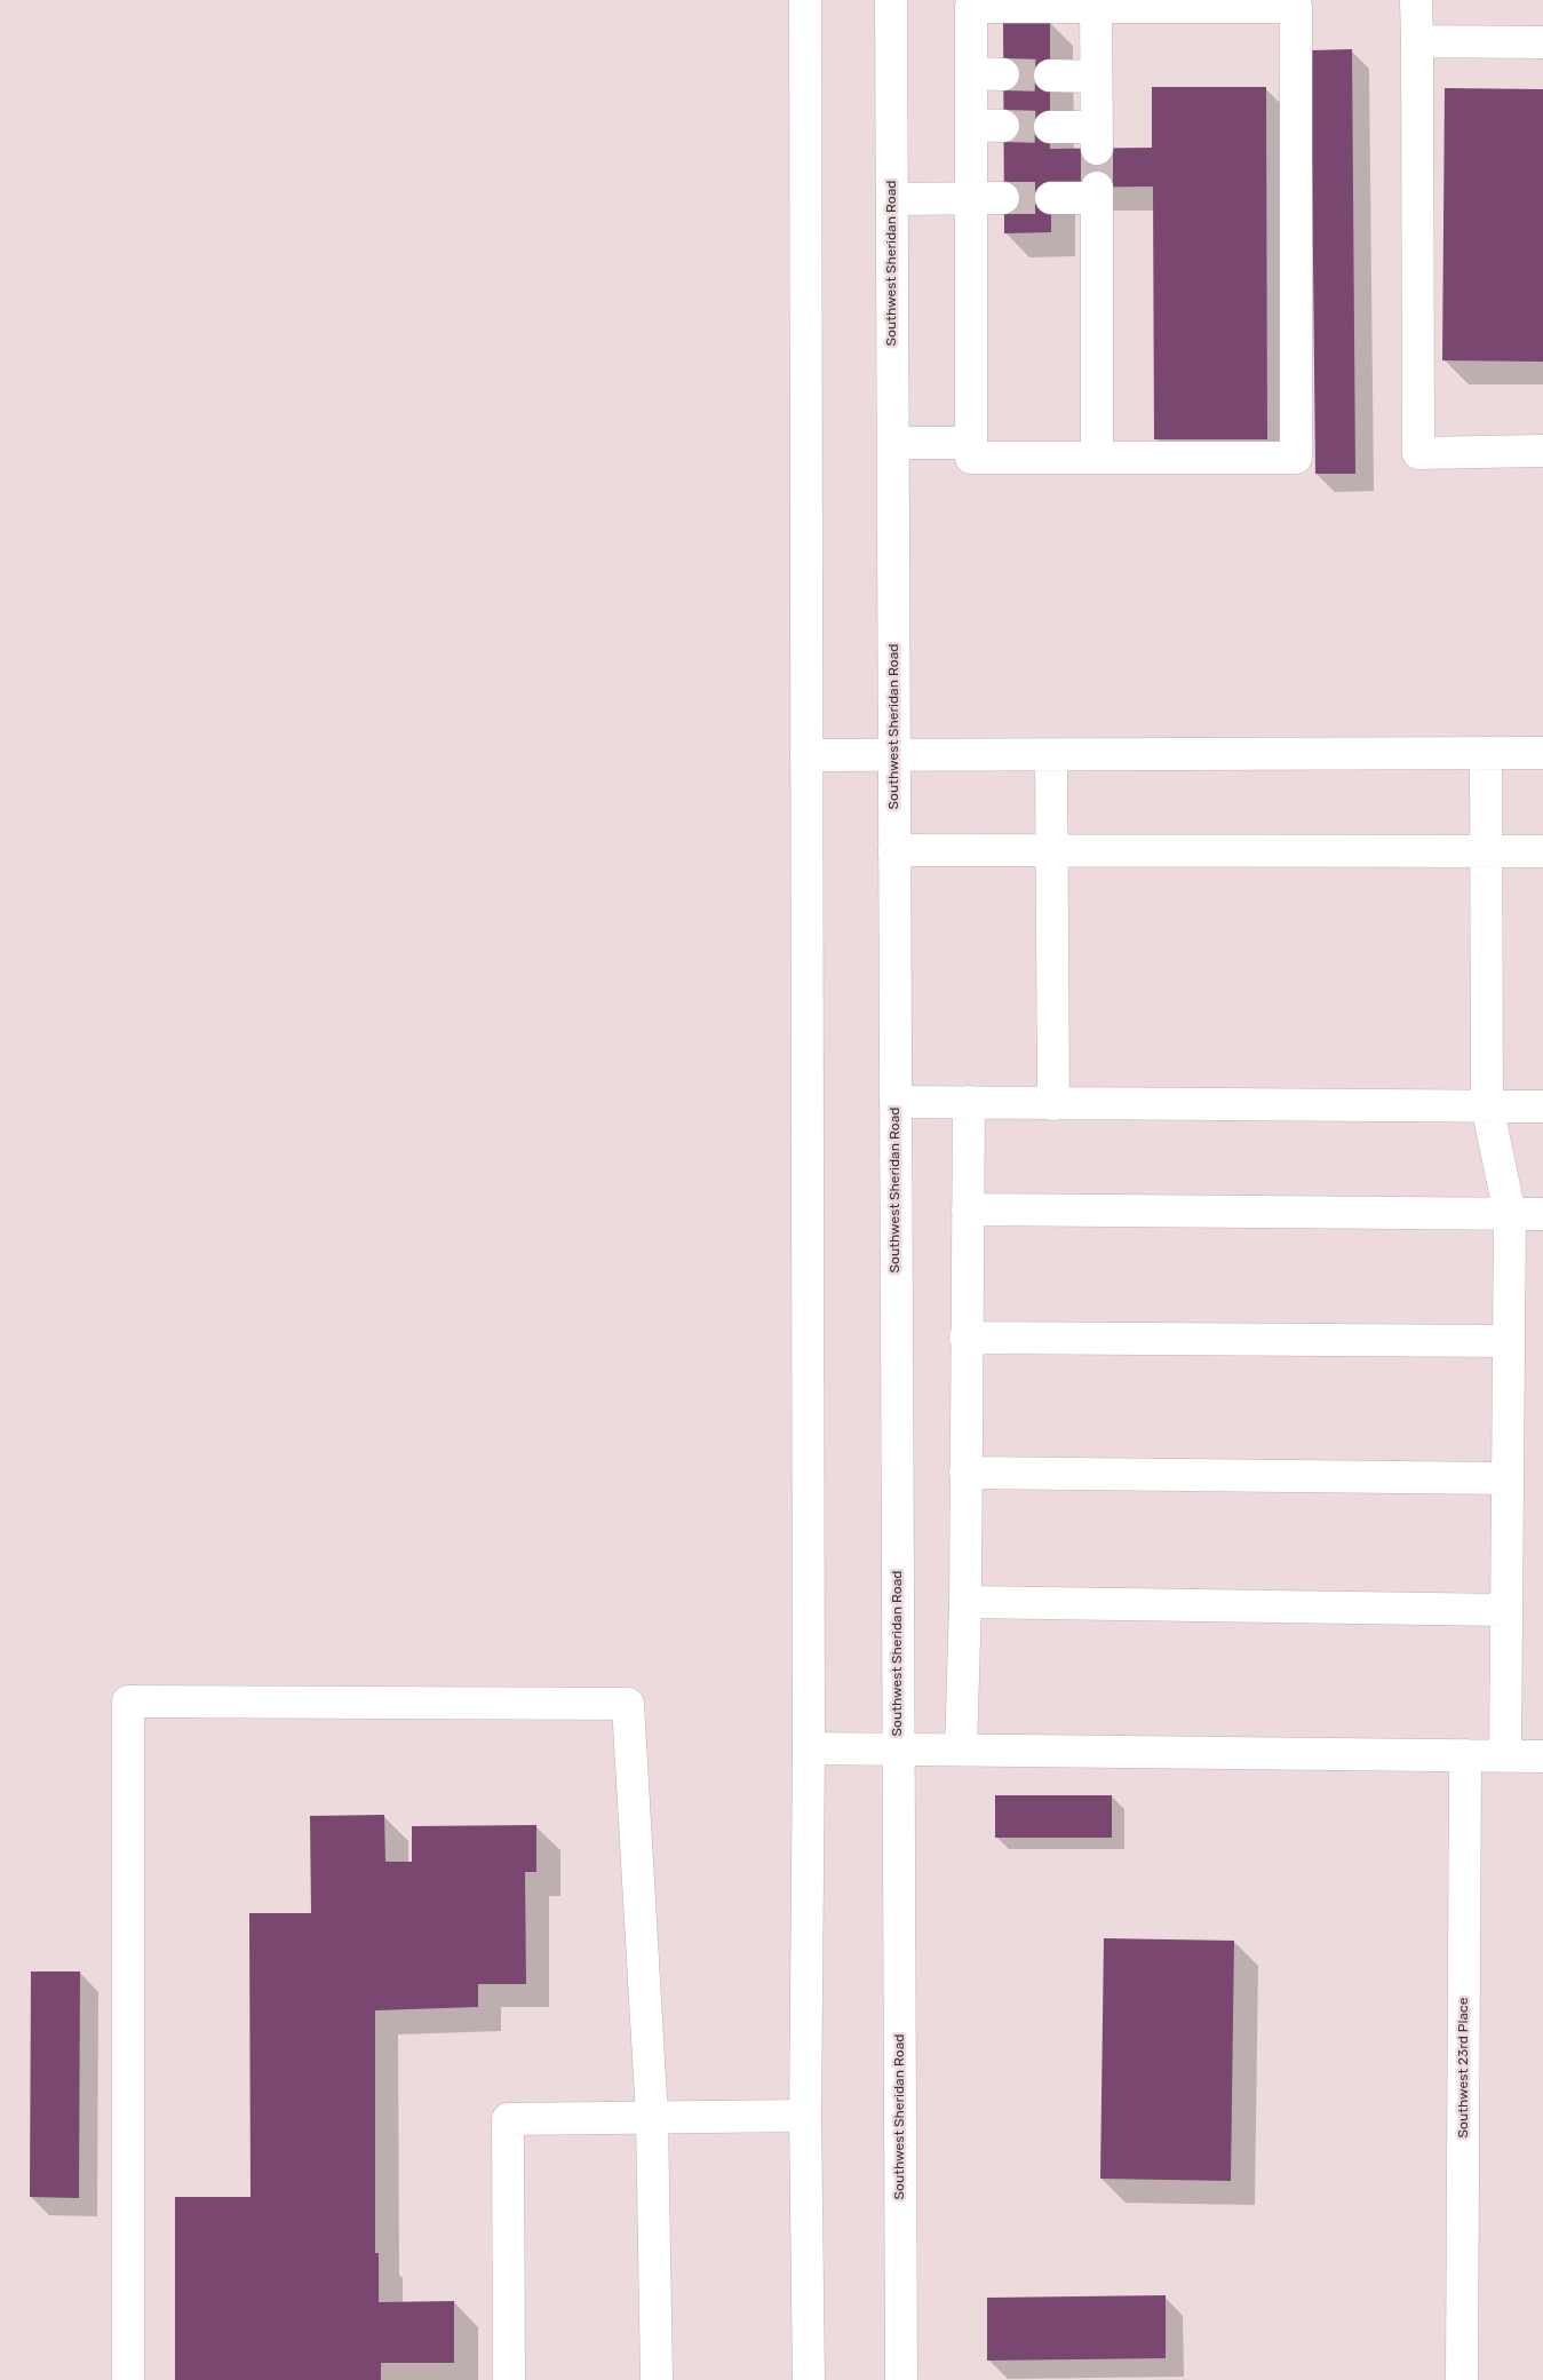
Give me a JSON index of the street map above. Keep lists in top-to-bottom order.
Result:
{
  "streets": {
    "main road": ["Southwest Sheridan Road", "Southwest 23rd Place"]
  }
}
